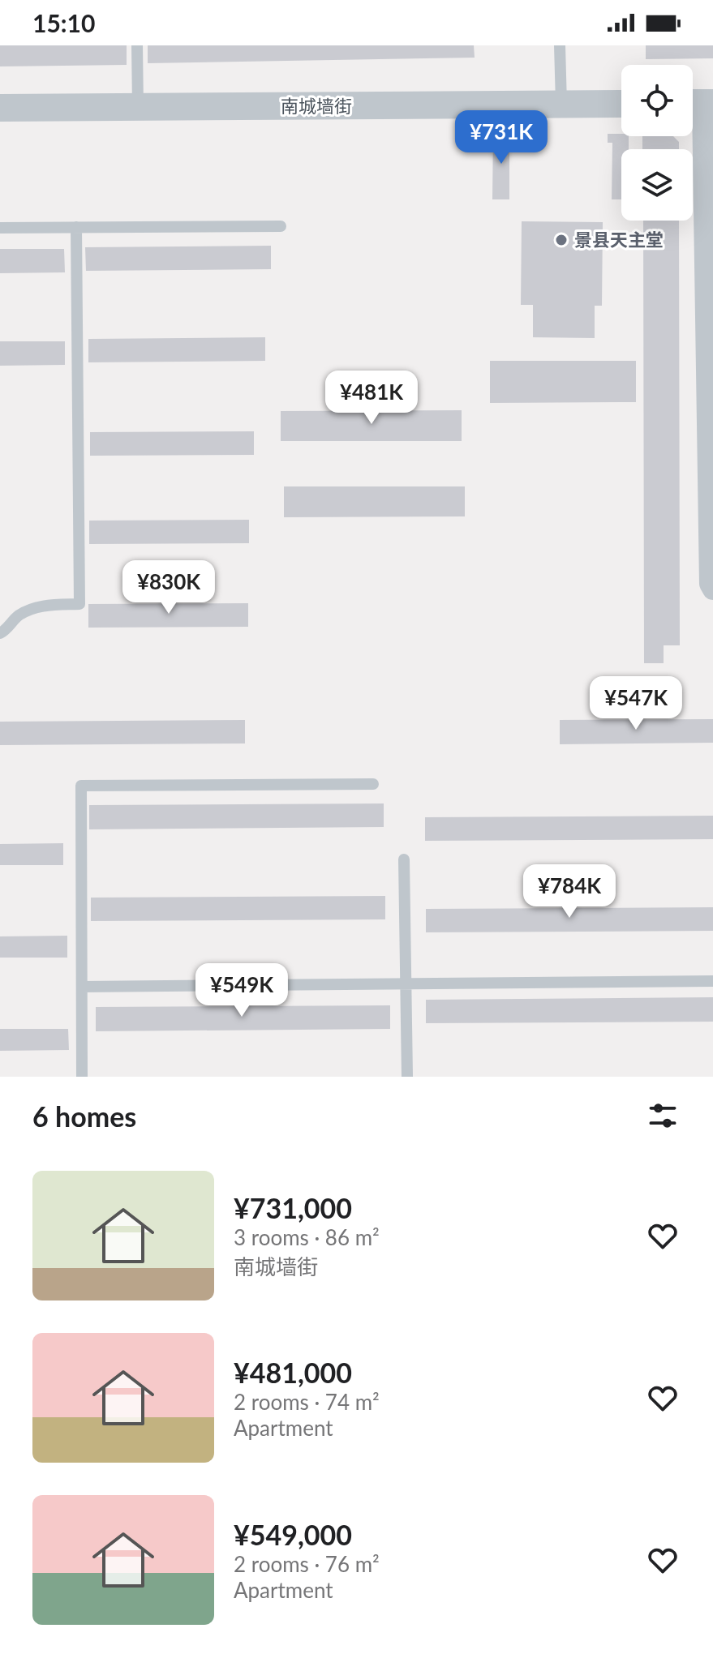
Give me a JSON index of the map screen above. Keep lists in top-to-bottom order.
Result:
{
  "streets": {
    "street": ["南城墙街"]
  },
  "places": ["景县天主堂"],
  "page": {
    "status": "15:10",
    "price": [
      "¥731K",
      "¥481K",
      "¥830K",
      "¥547K",
      "¥784K",
      "¥549K"
    ],
    "heading": "6 homes",
    "list": [
      {
        "name": "¥731,000",
        "note": "3 rooms · 86 m² · 南城墙街"
      },
      {
        "name": "¥481,000",
        "note": "2 rooms · 74 m² · Apartment"
      },
      {
        "name": "¥549,000",
        "note": "2 rooms · 76 m² · Apartment"
      }
    ]
  }
}
